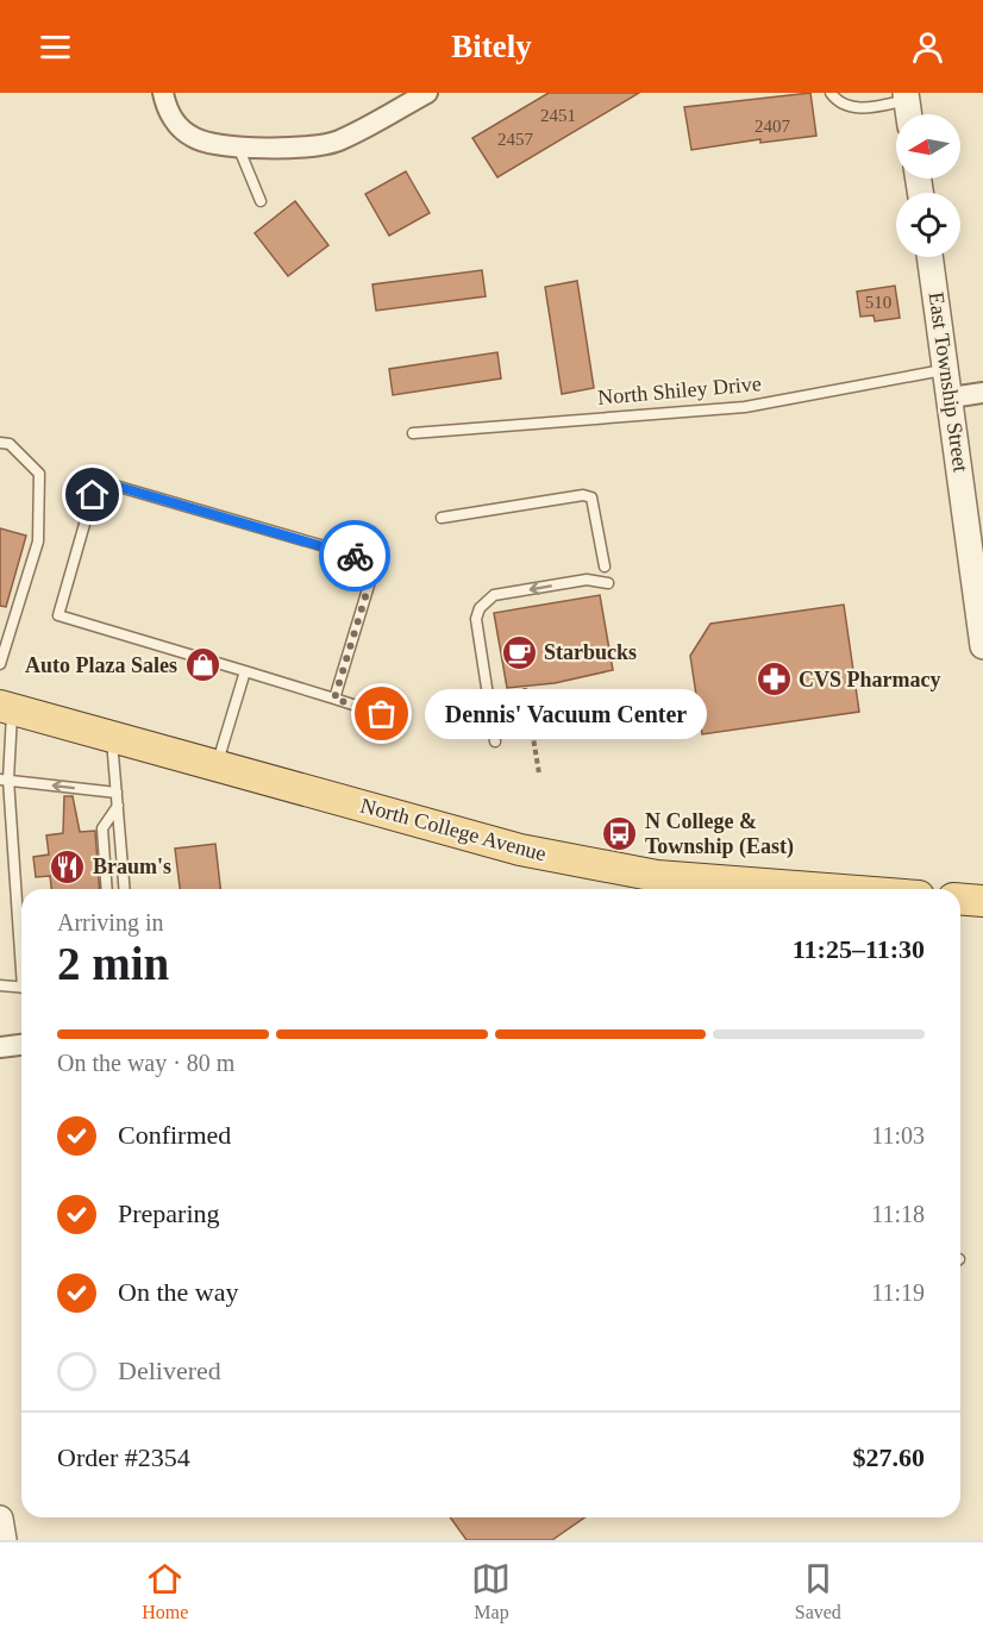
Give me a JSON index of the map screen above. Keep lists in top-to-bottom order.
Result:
{
  "streets": {
    "main road": ["North College Avenue"],
    "street": ["East Township Street"],
    "lane": ["North Shiley Drive"]
  },
  "crossings": [
    ["East Township Street", "North Shiley Drive"]
  ],
  "places": {
    "cafe": ["Starbucks"],
    "shop": ["Auto Plaza Sales"],
    "pharmacy": ["CVS Pharmacy"],
    "other": ["Dennis' Vacuum Center"],
    "bus stop": ["N College & Township (East)"],
    "restaurant": ["Braum's"]
  },
  "house_numbers": [
    "2451",
    "2407",
    "2457",
    "510"
  ],
  "north": "left",
  "page": {
    "header": "Bitely",
    "bubble": "Dennis' Vacuum Center",
    "heading": ["2 min", "Arriving in", "11:25–11:30"],
    "panel": ["Order #2354", "$27.60"],
    "bar": "On the way · 80 m",
    "list": [
      ["Confirmed", "11:03"],
      ["Preparing", "11:18"],
      ["On the way", "11:19"],
      "Delivered"
    ],
    "tabs": ["Home", "Map", "Saved"]
  }
}
